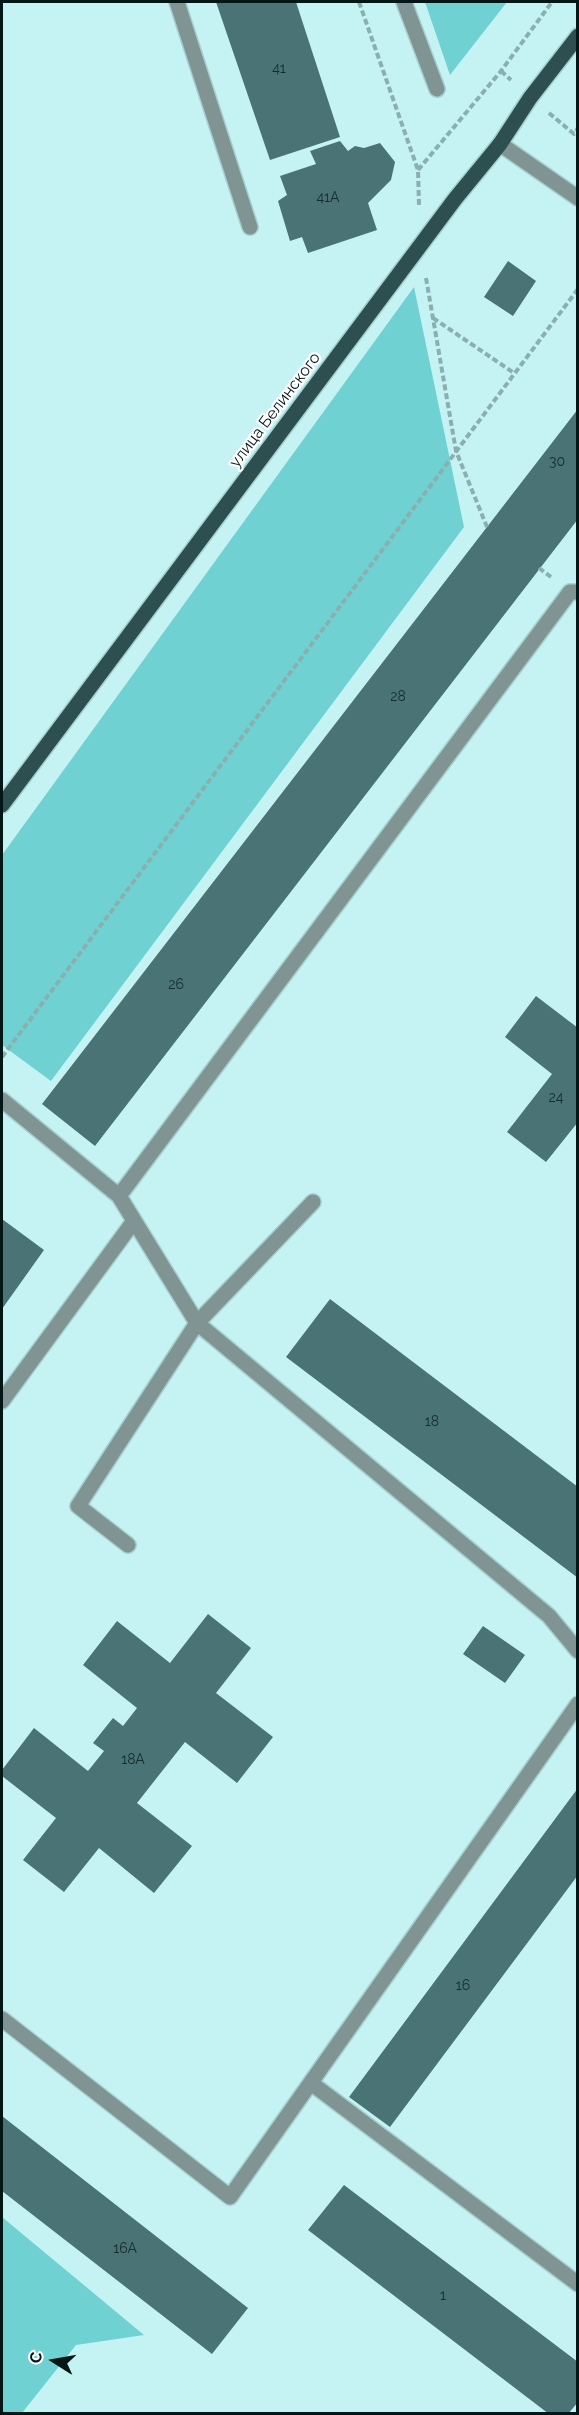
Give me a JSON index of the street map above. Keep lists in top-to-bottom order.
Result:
{
  "streets": {
    "main road": ["улица Белинского"]
  },
  "house_numbers": [
    "41",
    "41А",
    "30",
    "28",
    "26",
    "24",
    "18",
    "18А",
    "16",
    "16А",
    "1"
  ],
  "north": "left"
}
